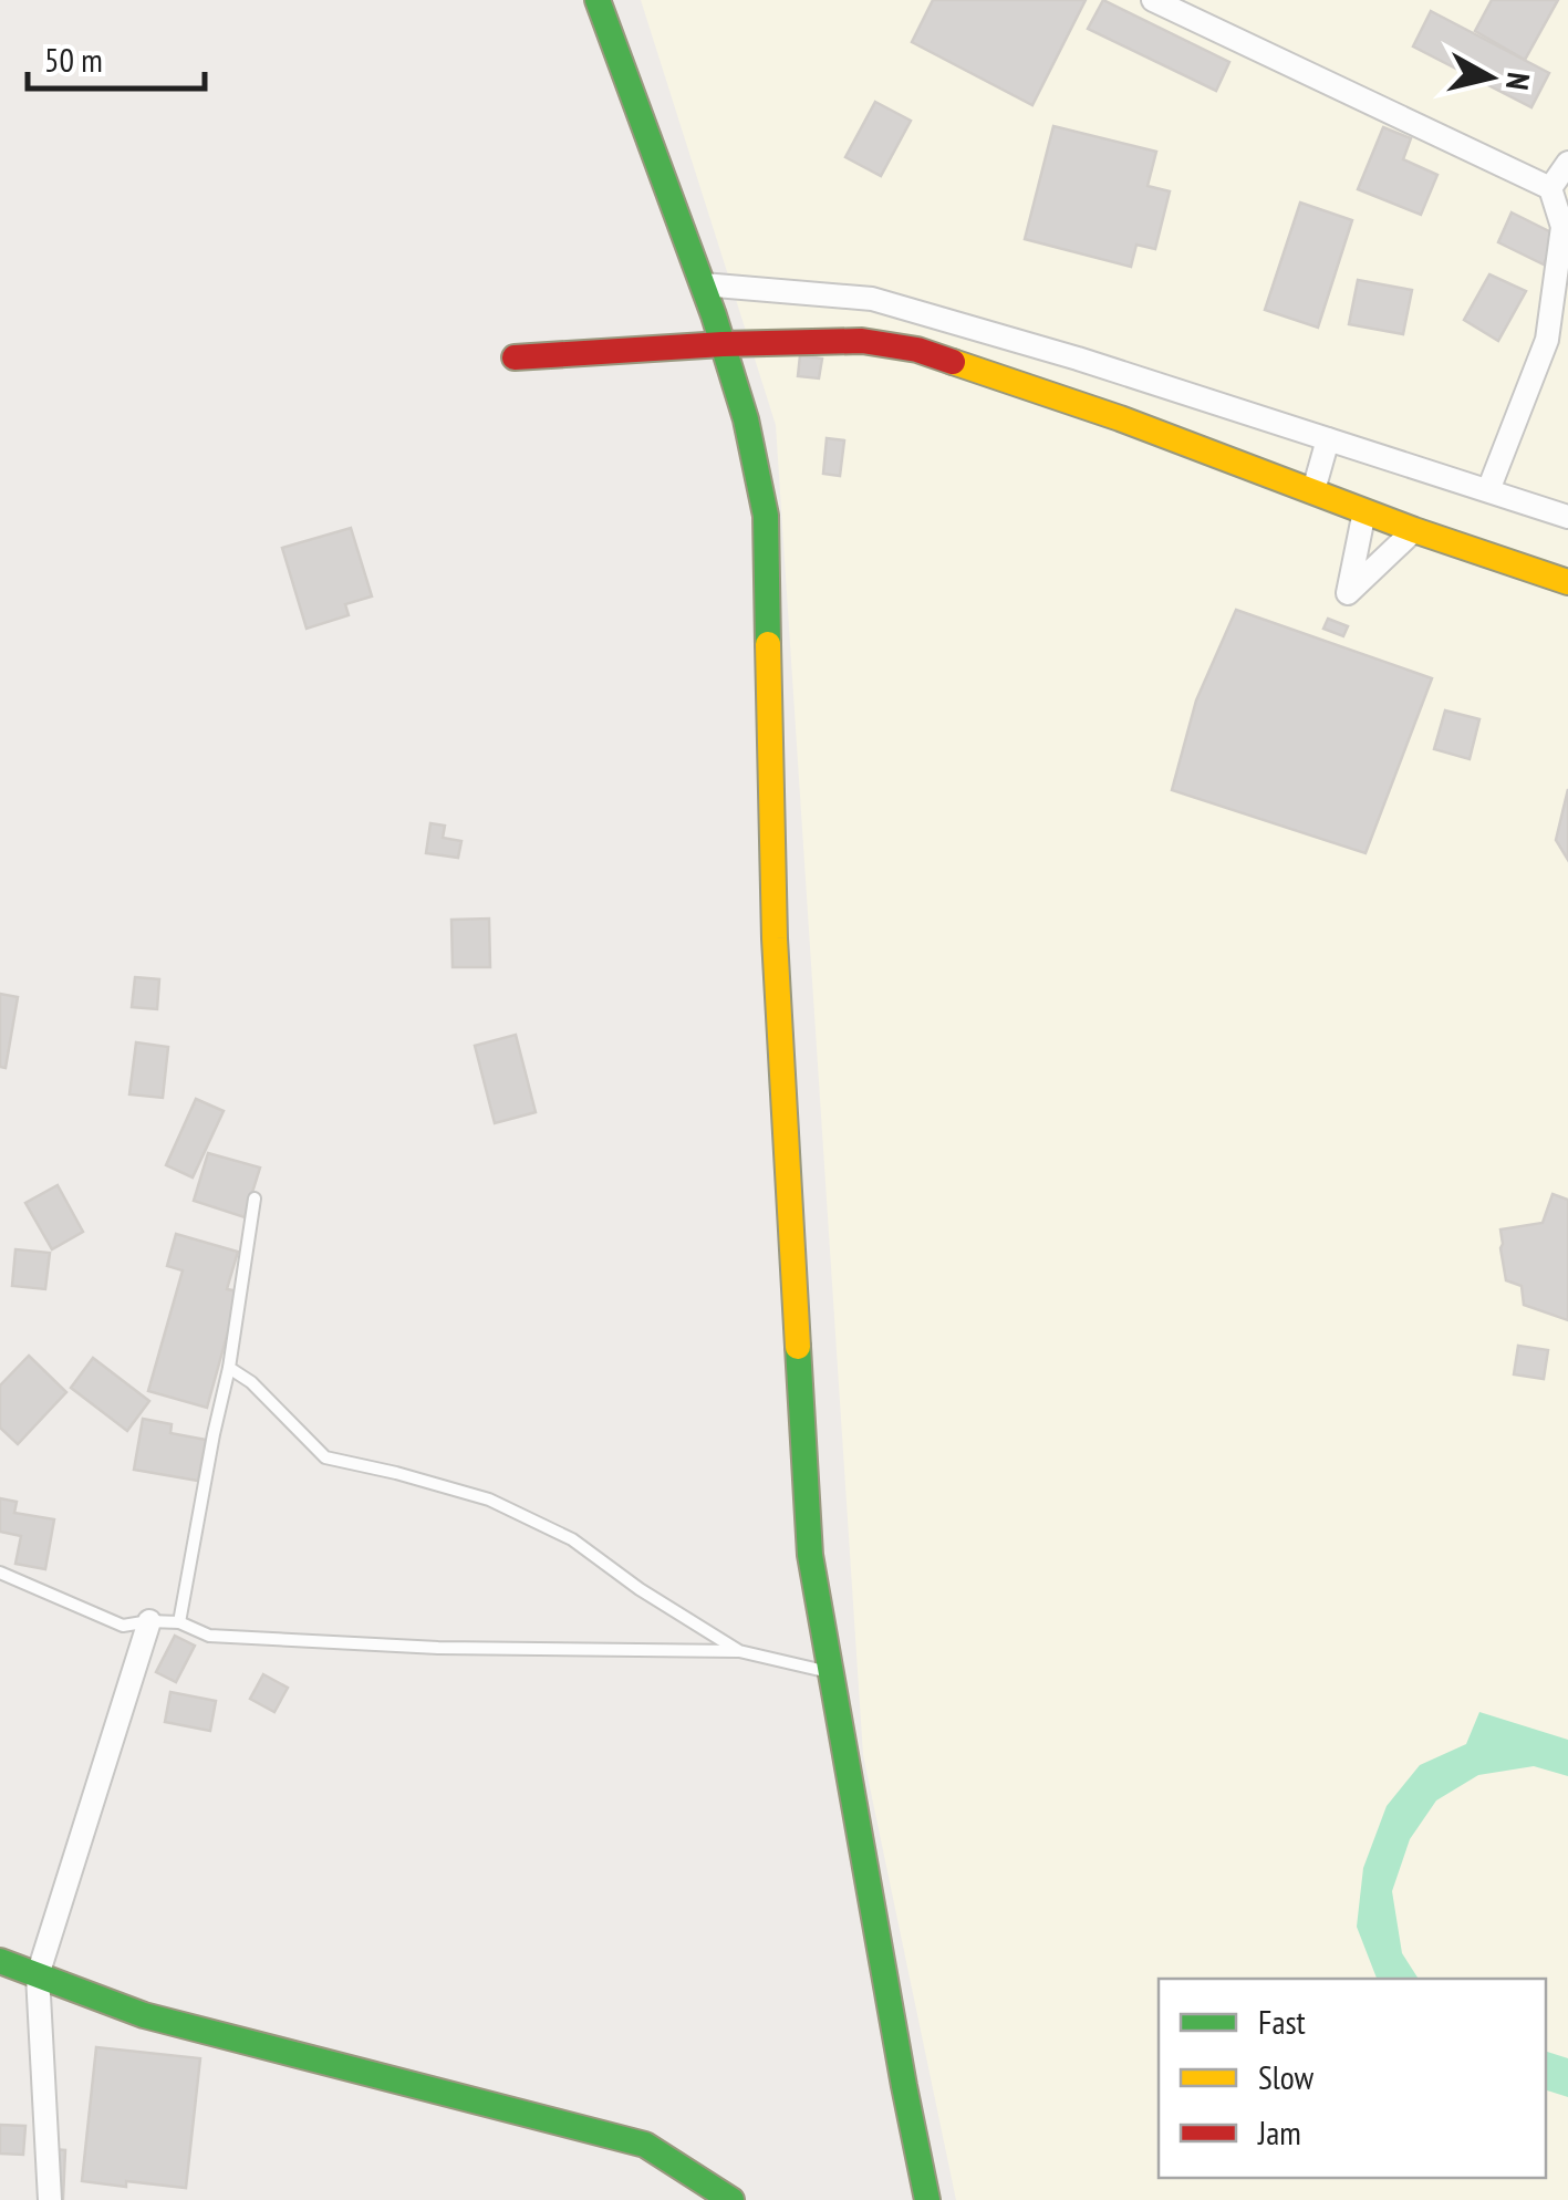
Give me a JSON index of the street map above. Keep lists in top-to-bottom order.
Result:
{
  "legend": ["Fast", "Slow", "Jam"],
  "scale_bar": "50 m",
  "north": "right"
}
